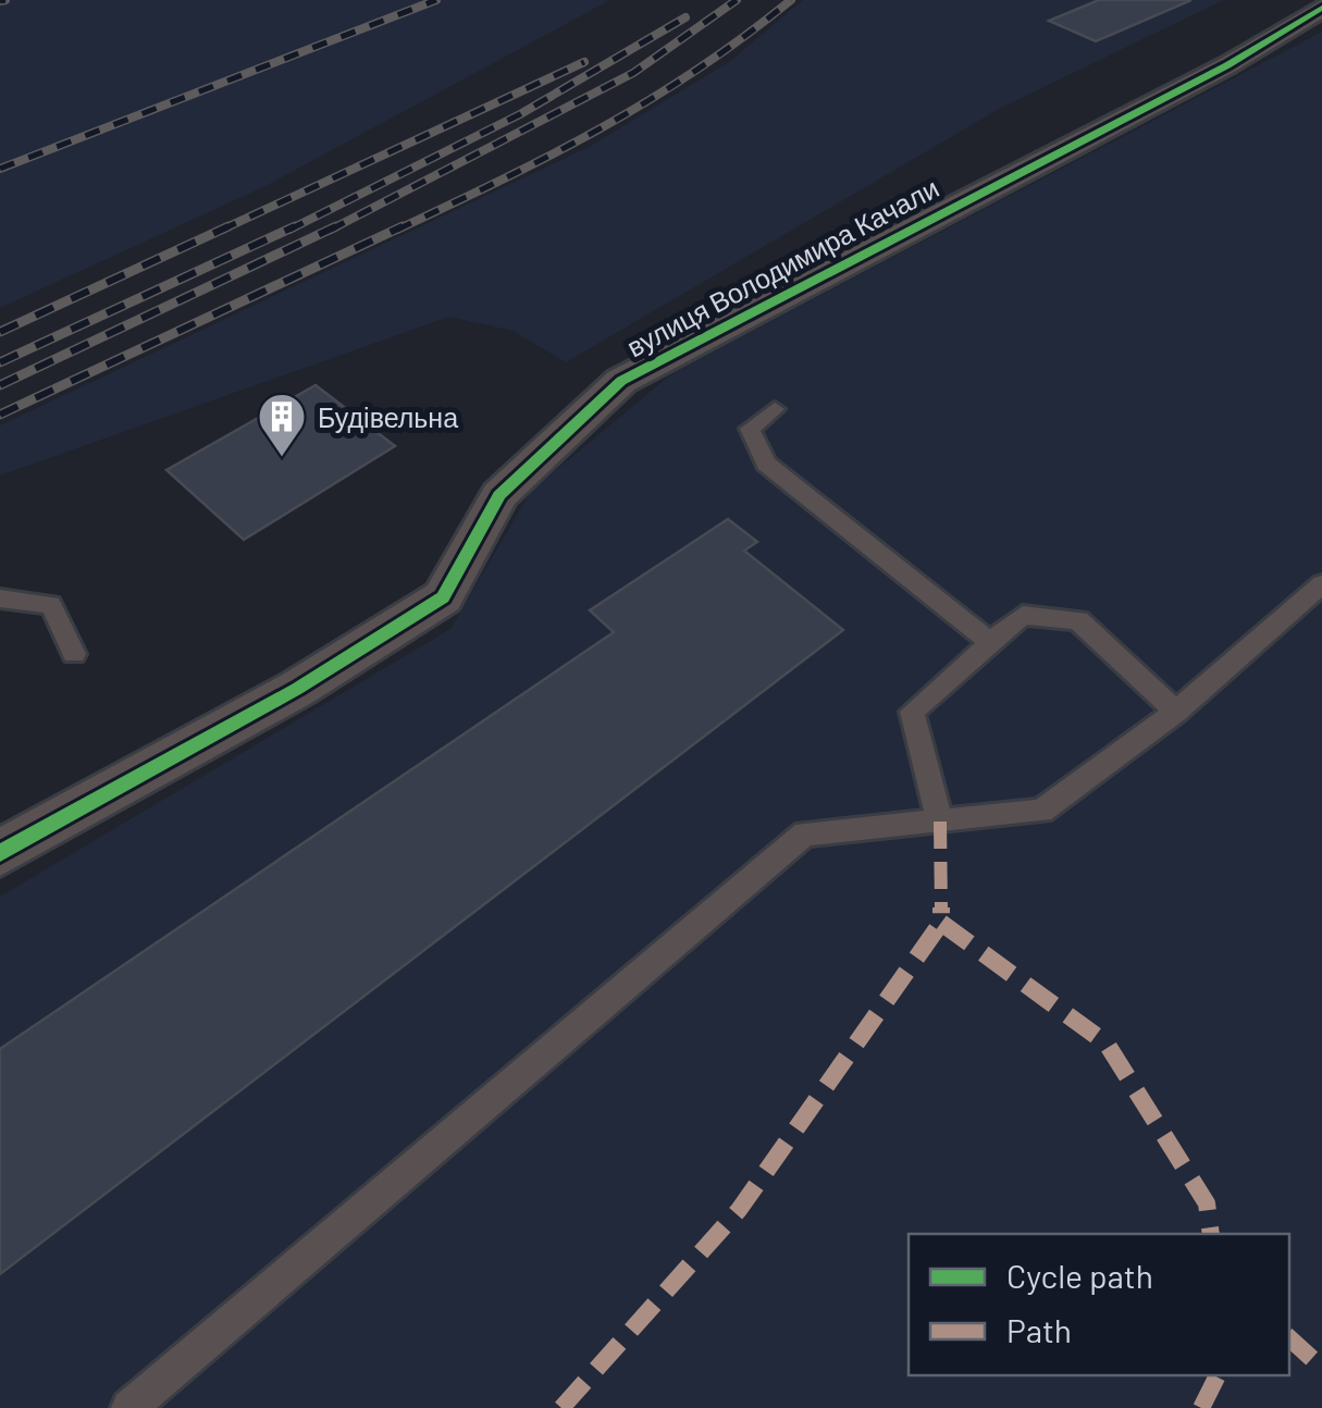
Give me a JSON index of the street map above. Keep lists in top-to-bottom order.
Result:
{
  "streets": {
    "street": ["вулиця Володимира Качали"]
  },
  "places": {
    "building": ["Будівельна"]
  },
  "legend": ["Cycle path", "Path"]
}
